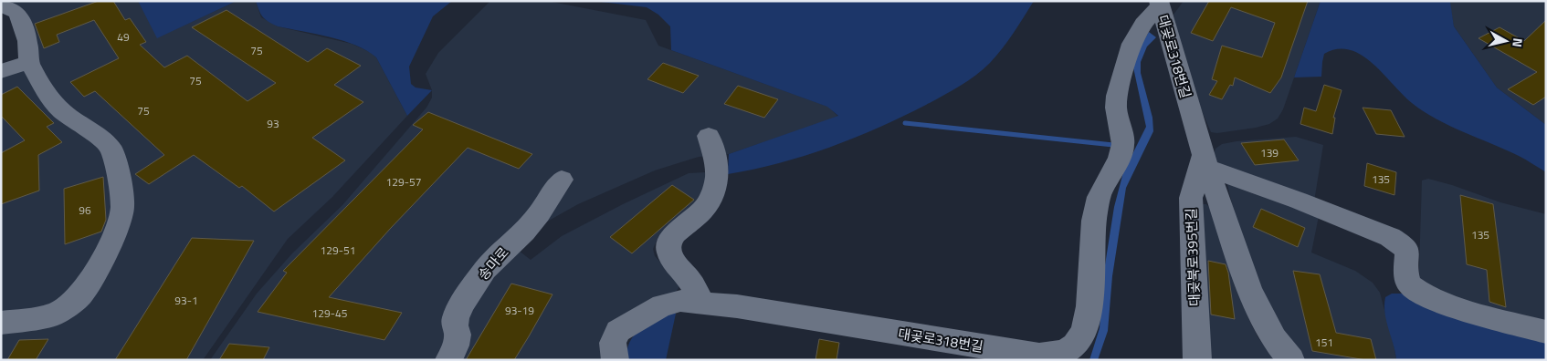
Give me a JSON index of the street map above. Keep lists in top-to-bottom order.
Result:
{
  "streets": {
    "street": ["대곶로318번길", "대곶북로395번길", "송마로"]
  },
  "crossings": [
    ["대곶로318번길", "대곶북로395번길"]
  ],
  "house_numbers": [
    "49",
    "75",
    "75",
    "75",
    "93",
    "139",
    "135",
    "129-57",
    "96",
    "135",
    "129-51",
    "93-1",
    "93-19",
    "129-45",
    "151"
  ],
  "north": "right"
}
